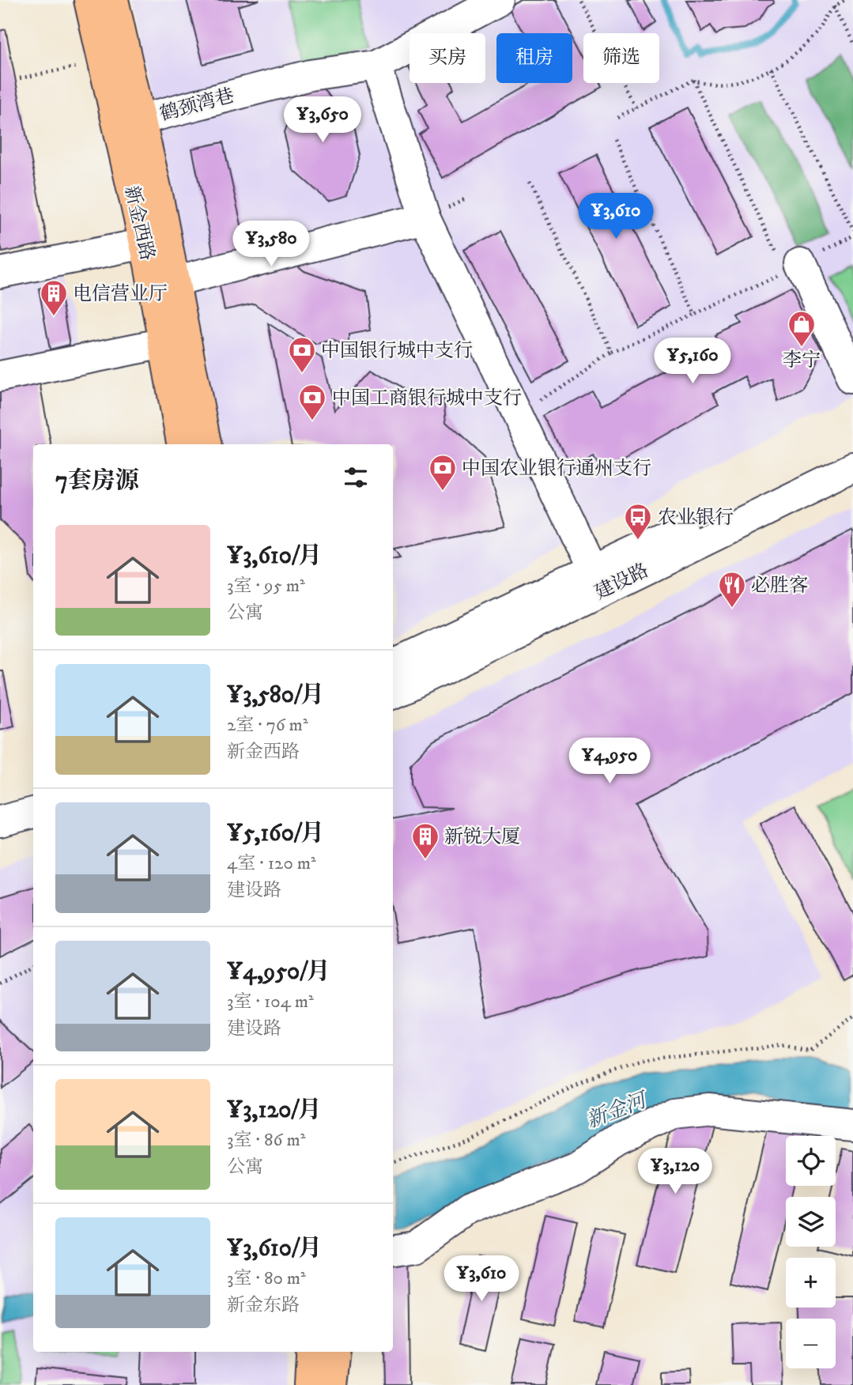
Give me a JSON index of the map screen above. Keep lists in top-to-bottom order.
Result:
{
  "streets": {
    "main road": ["新金西路"],
    "street": ["鹤颈湾巷", "建设路"]
  },
  "crossings": [
    ["鹤颈湾巷", "新金西路"]
  ],
  "water": ["新金河"],
  "places": {
    "building": ["电信营业厅", "新锐大厦"],
    "shop": ["李宁"],
    "bank": ["中国银行城中支行", "中国工商银行城中支行", "中国农业银行通州支行"],
    "bus stop": ["农业银行"],
    "restaurant": ["必胜客"]
  },
  "page": {
    "chip": ["买房", "租房", "筛选"],
    "price": [
      "¥3,650",
      "¥3,610",
      "¥3,580",
      "¥5,160",
      "¥4,950",
      "¥3,120",
      "¥3,610"
    ],
    "heading": "7套房源",
    "list": [
      {
        "name": "¥3,610/月",
        "note": "3室 · 95 m² · 公寓"
      },
      {
        "name": "¥3,580/月",
        "note": "2室 · 76 m² · 新金西路"
      },
      {
        "name": "¥5,160/月",
        "note": "4室 · 120 m² · 建设路"
      },
      {
        "name": "¥4,950/月",
        "note": "3室 · 104 m² · 建设路"
      },
      {
        "name": "¥3,120/月",
        "note": "3室 · 86 m² · 公寓"
      },
      {
        "name": "¥3,610/月",
        "note": "3室 · 80 m² · 新金东路"
      }
    ],
    "map_buttons": ["+", "−"]
  }
}
